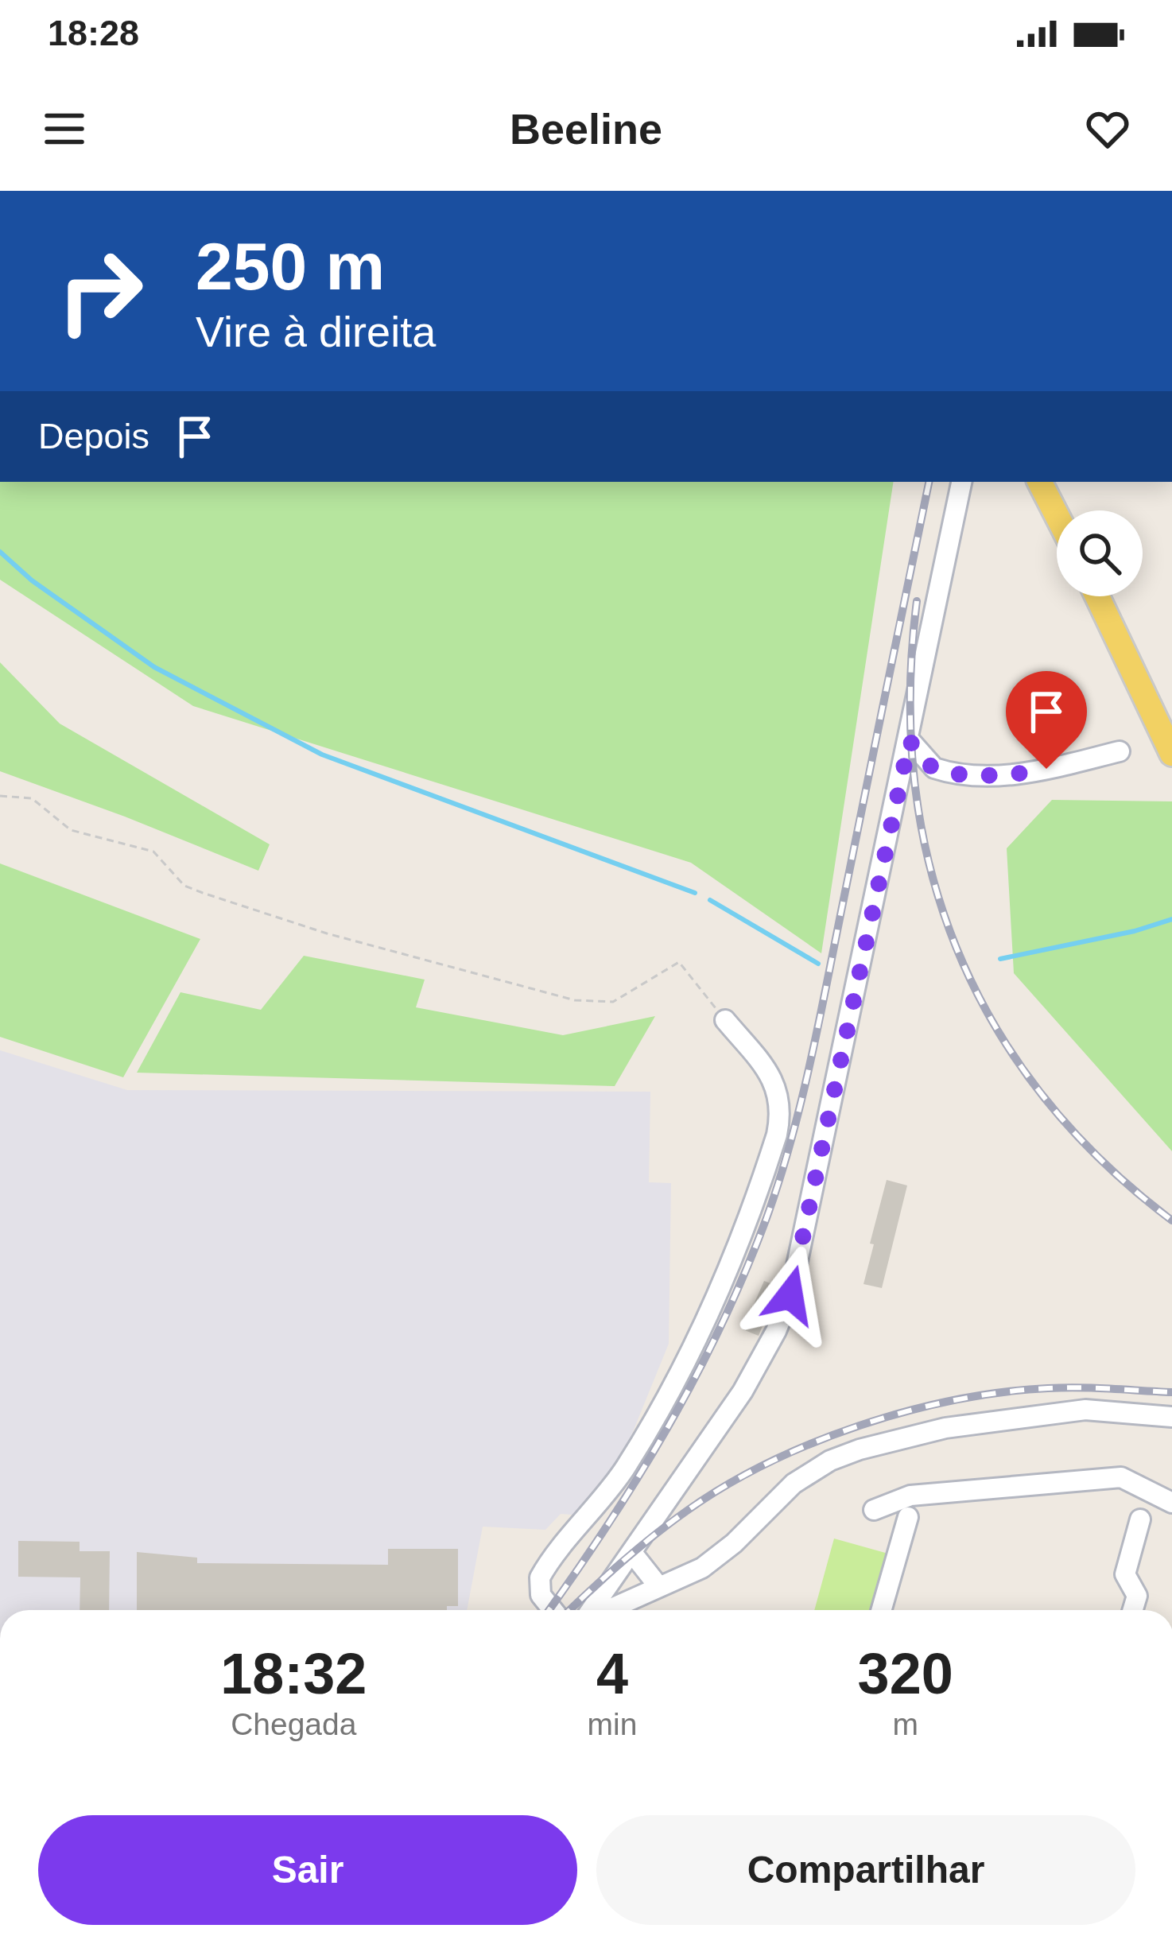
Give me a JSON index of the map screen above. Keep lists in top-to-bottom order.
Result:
{
  "page": {
    "status": "18:28",
    "header": "Beeline",
    "turn": ["250 m", "Vire à direita"],
    "then": "Depois",
    "eta": [
      "18:32",
      "Chegada",
      "4",
      "min",
      "320",
      "m"
    ],
    "buttons": ["Sair", "Compartilhar"]
  }
}
